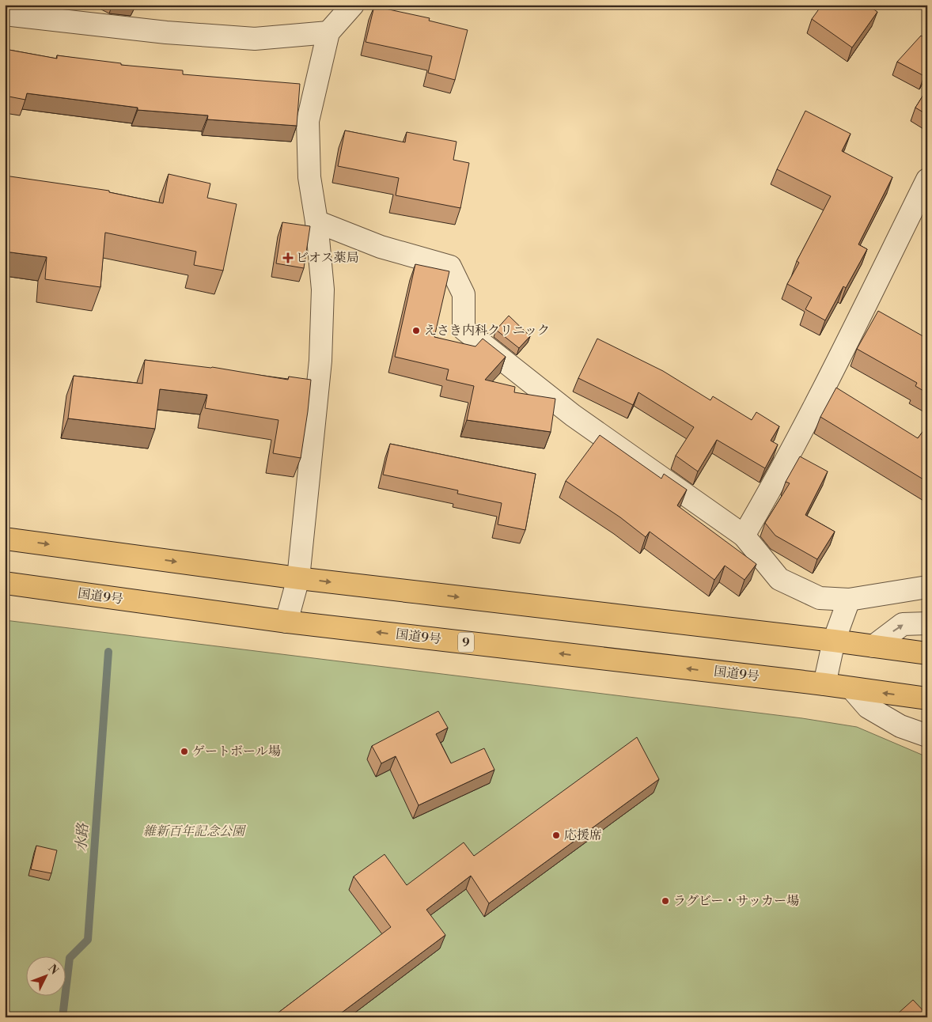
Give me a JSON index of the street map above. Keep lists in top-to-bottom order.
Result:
{
  "streets": {
    "highway": ["国道9号", "9"]
  },
  "water": ["水路"],
  "parks": ["維新百年記念公園"],
  "places": {
    "health": ["ビオス薬局"],
    "other": [
      "えさき内科クリニック",
      "ゲートボール場",
      "応援席",
      "ラグビー・サッカー場"
    ]
  },
  "north": "top right"
}
